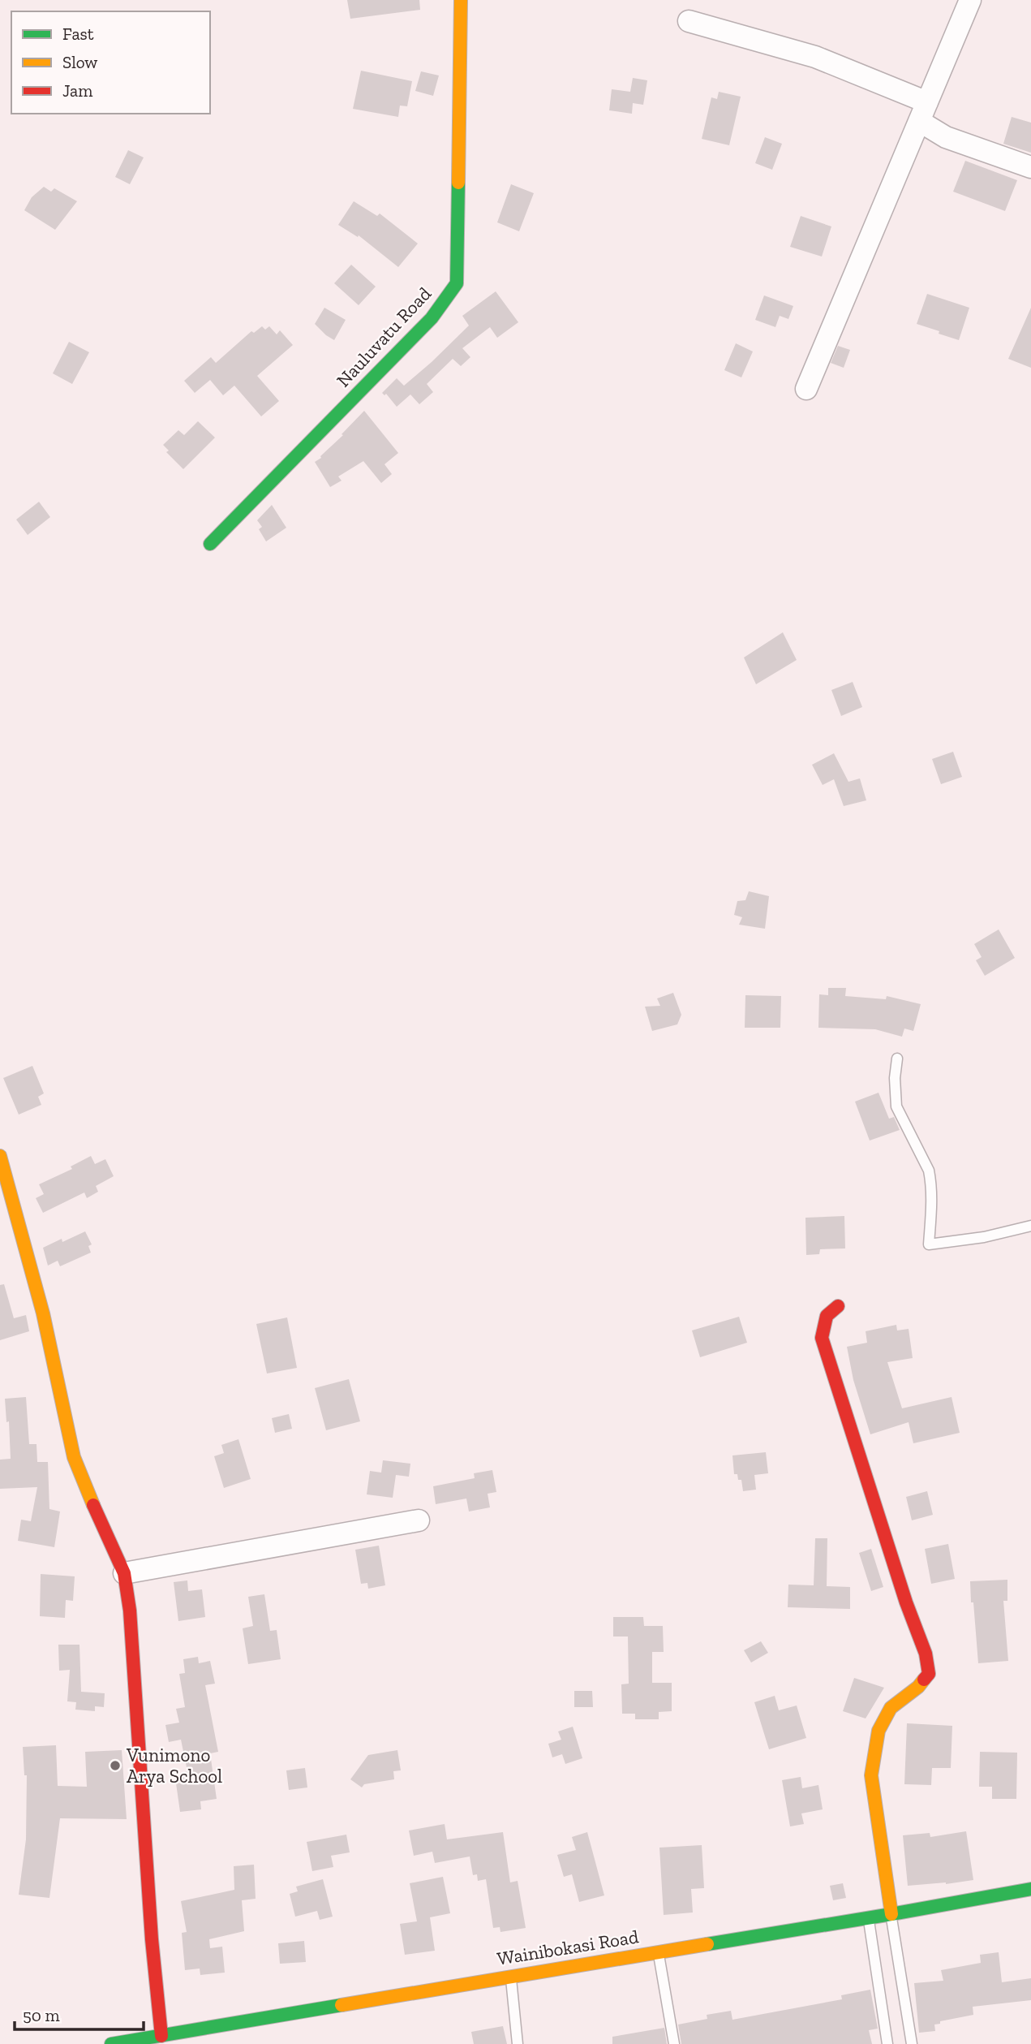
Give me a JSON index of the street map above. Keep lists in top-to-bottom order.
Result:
{
  "streets": {
    "street": ["Nauluvatu Road", "Wainibokasi Road"]
  },
  "places": ["Vunimono Arya School"],
  "legend": ["Fast", "Slow", "Jam"],
  "scale_bar": "50 m"
}
